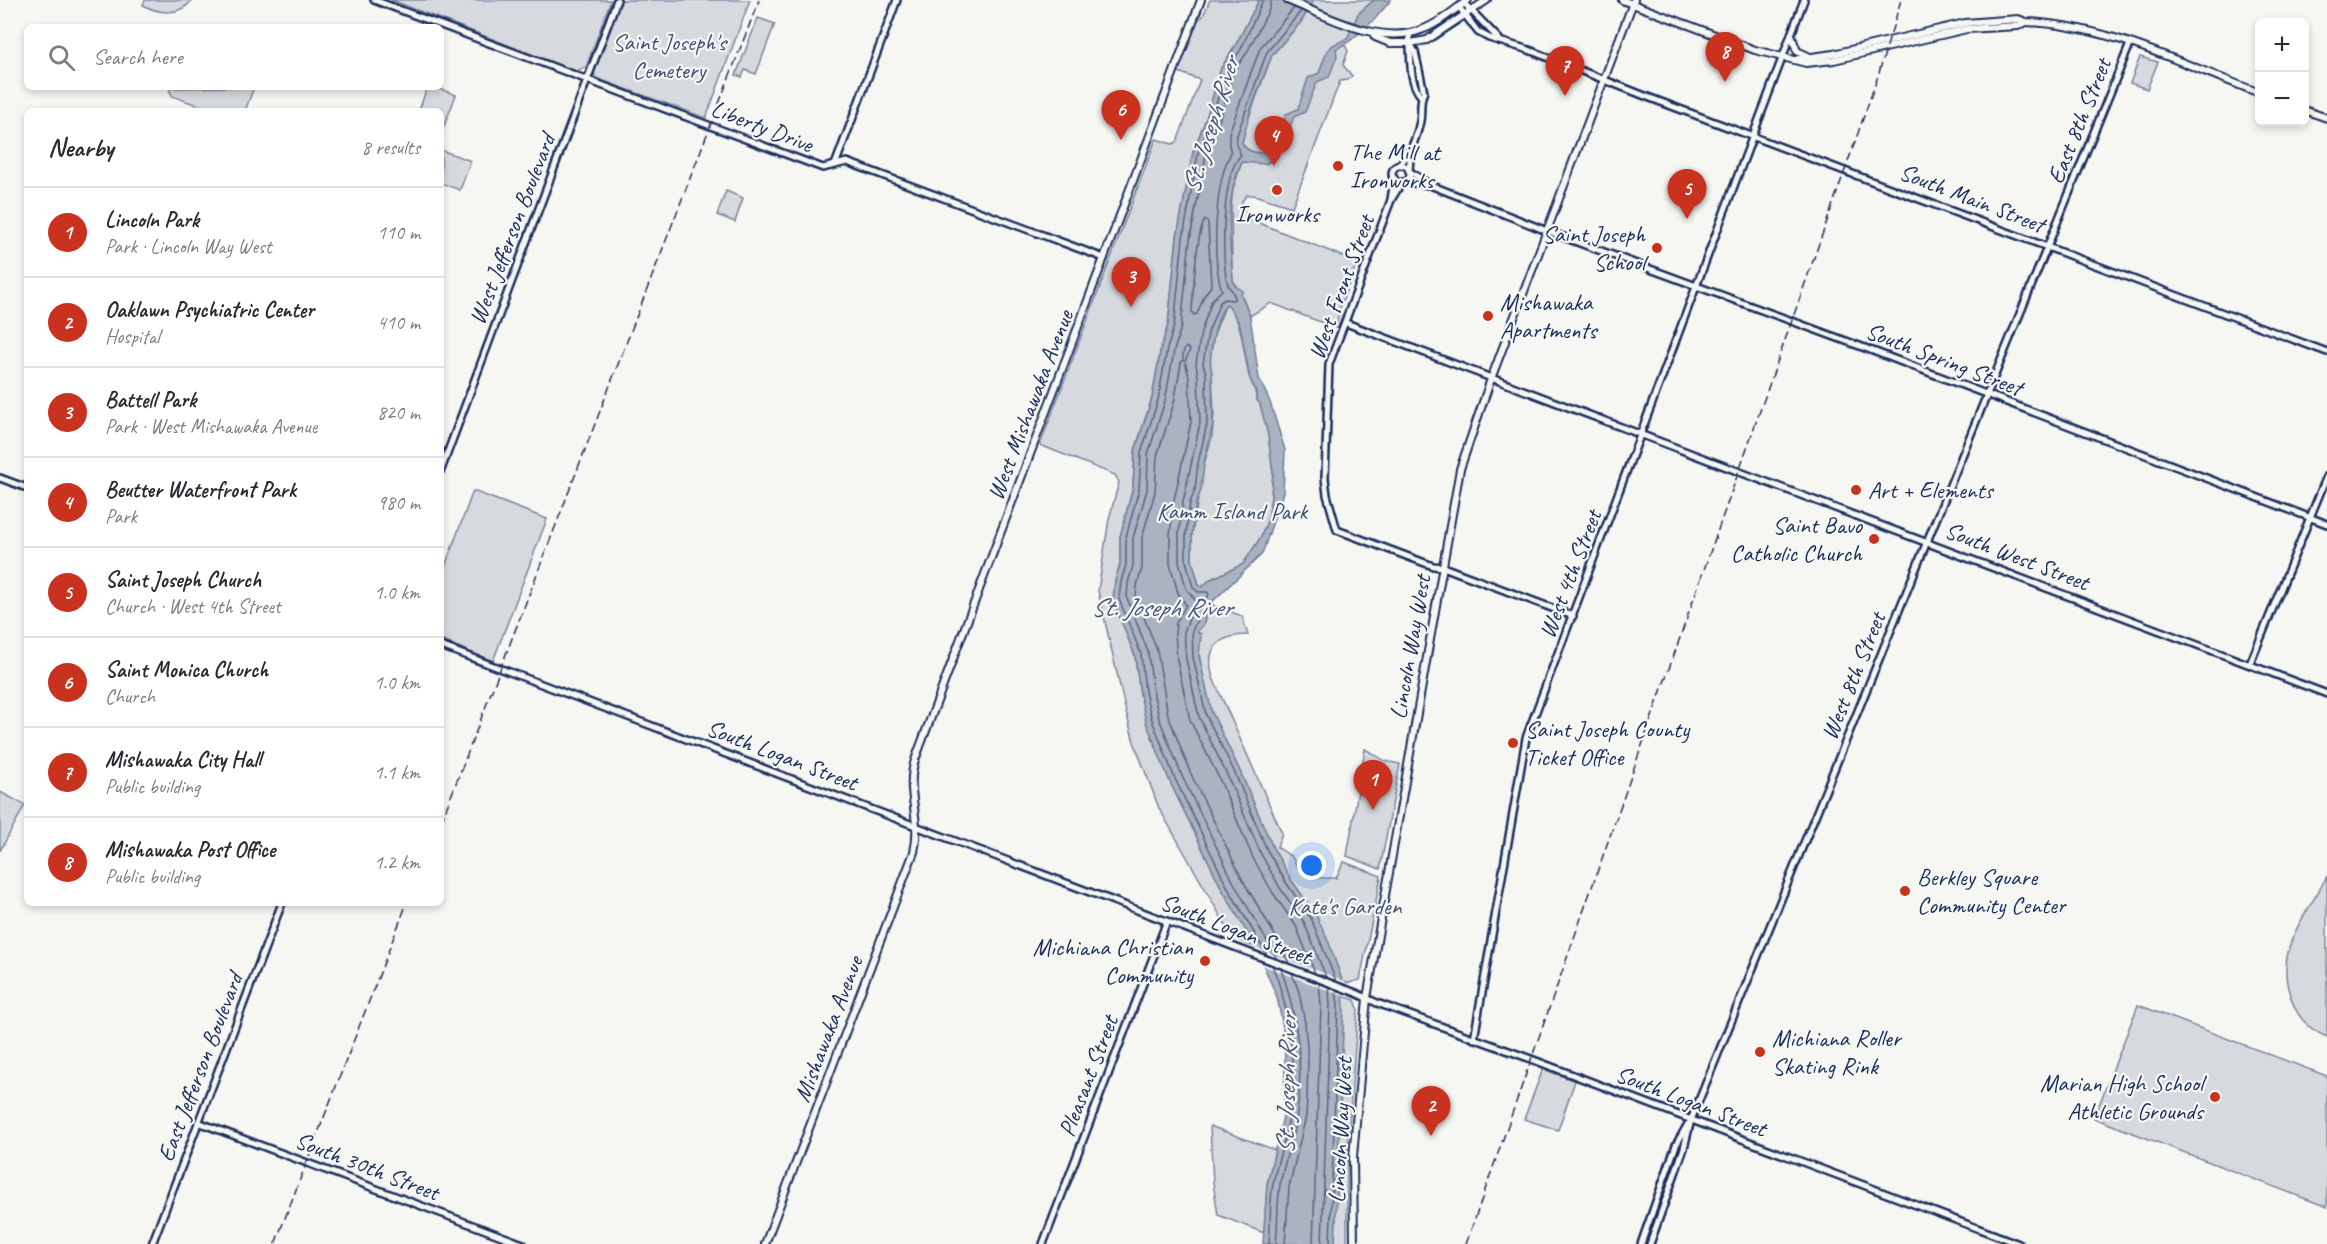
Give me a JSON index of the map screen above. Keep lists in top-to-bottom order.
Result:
{
  "streets": {
    "main road": ["West Mishawaka Avenue", "Lincoln Way West", "Mishawaka Avenue"],
    "street": [
      "East 8th Street",
      "Liberty Drive",
      "South Main Street",
      "West Jefferson Boulevard",
      "West Front Street",
      "South Spring Street",
      "South West Street",
      "West 4th Street",
      "West 8th Street",
      "South Logan Street",
      "East Jefferson Boulevard",
      "Pleasant Street",
      "South 30th Street"
    ]
  },
  "crossings": [
    ["East 8th Street", "South Main Street"],
    ["East 8th Street", "West 8th Street"],
    ["Liberty Drive", "West Jefferson Boulevard"],
    ["Liberty Drive", "West Mishawaka Avenue"],
    ["South Main Street", "West 4th Street"],
    ["South Main Street", "Lincoln Way West"],
    ["South Main Street", "West 8th Street"],
    ["West Front Street", "South West Street"],
    ["West Front Street", "Lincoln Way West"],
    ["South Spring Street", "West 4th Street"],
    ["South Spring Street", "Lincoln Way West"],
    ["South Spring Street", "West 8th Street"],
    ["West Mishawaka Avenue", "South Logan Street"],
    ["West Mishawaka Avenue", "Mishawaka Avenue"],
    ["South West Street", "West 4th Street"],
    ["South West Street", "Lincoln Way West"],
    ["South West Street", "West 8th Street"],
    ["West 4th Street", "South Logan Street"],
    ["Lincoln Way West", "South Logan Street"],
    ["West 8th Street", "South Logan Street"],
    ["South Logan Street", "Mishawaka Avenue"],
    ["South Logan Street", "Pleasant Street"],
    ["East Jefferson Boulevard", "South 30th Street"]
  ],
  "water": ["St. Joseph River"],
  "parks": ["Saint Joseph's Cemetery", "Kamm Island Park", "Kate's Garden"],
  "places": [
    "The Mill at Ironworks",
    "Ironworks",
    "Saint Joseph School",
    "Mishawaka Apartments",
    "Art + Elements",
    "Saint Bavo Catholic Church",
    "Saint Joseph County Ticket Office",
    "Berkley Square Community Center",
    "Michiana Christian Community",
    "Michiana Roller Skating Rink",
    "Marian High School Athletic Grounds"
  ],
  "page": {
    "map_buttons": ["+", "−"],
    "search": "Search here",
    "pins": [
      "8",
      "7",
      "6",
      "4",
      "5",
      "3",
      "1",
      "2"
    ],
    "heading": ["Nearby", "8 results"],
    "list": [
      {
        "mark": "1",
        "name": "Lincoln Park",
        "note": "Park · Lincoln Way West",
        "value": "110 m"
      },
      {
        "mark": "2",
        "name": "Oaklawn Psychiatric Center",
        "note": "Hospital",
        "value": "410 m"
      },
      {
        "mark": "3",
        "name": "Battell Park",
        "note": "Park · West Mishawaka Avenue",
        "value": "820 m"
      },
      {
        "mark": "4",
        "name": "Beutter Waterfront Park",
        "note": "Park",
        "value": "980 m"
      },
      {
        "mark": "5",
        "name": "Saint Joseph Church",
        "note": "Church · West 4th Street",
        "value": "1.0 km"
      },
      {
        "mark": "6",
        "name": "Saint Monica Church",
        "note": "Church",
        "value": "1.0 km"
      },
      {
        "mark": "7",
        "name": "Mishawaka City Hall",
        "note": "Public building",
        "value": "1.1 km"
      },
      {
        "mark": "8",
        "name": "Mishawaka Post Office",
        "note": "Public building",
        "value": "1.2 km"
      }
    ]
  }
}
